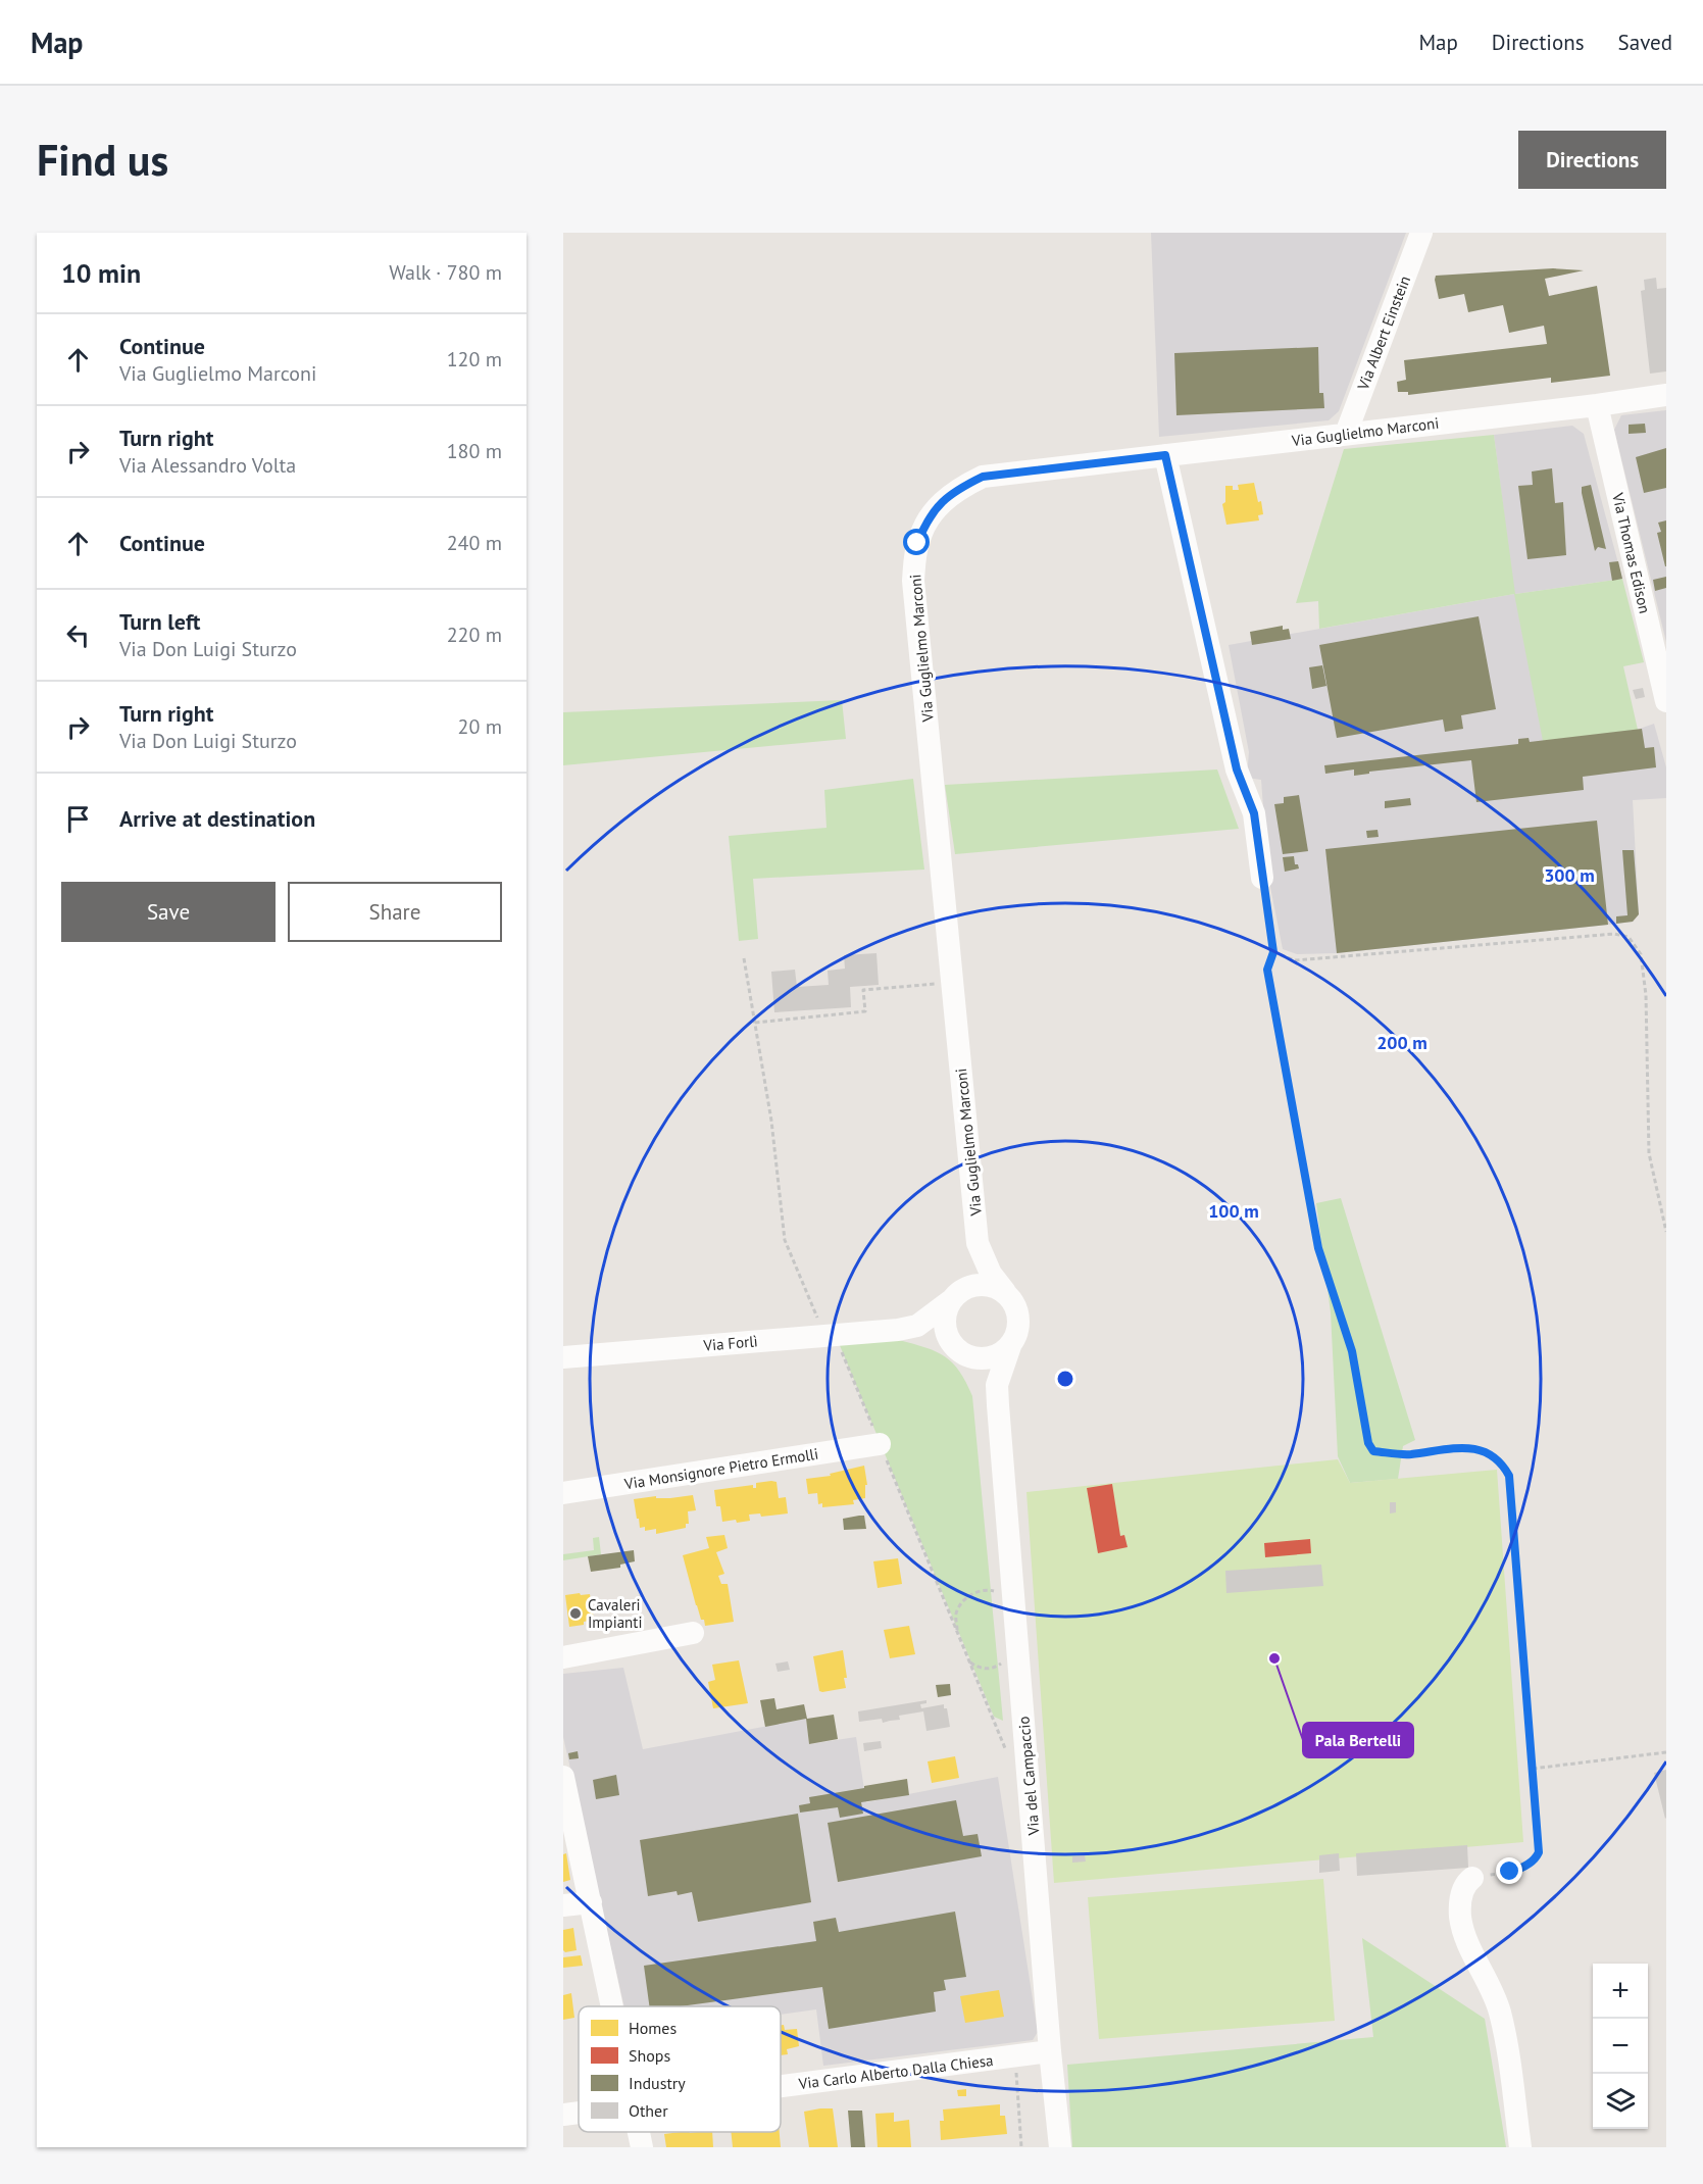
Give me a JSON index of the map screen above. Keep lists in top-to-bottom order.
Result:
{
  "streets": {
    "street": [
      "Via Albert Einstein",
      "Via Guglielmo Marconi",
      "Via Thomas Edison",
      "Via Forlì",
      "Via Monsignore Pietro Ermolli",
      "Via del Campaccio",
      "Via Carlo Alberto Dalla Chiesa"
    ]
  },
  "crossings": [
    ["Via Albert Einstein", "Via Guglielmo Marconi"],
    ["Via Guglielmo Marconi", "Via Thomas Edison"],
    ["Via Guglielmo Marconi", "Via Forlì"],
    ["Via Guglielmo Marconi", "Via del Campaccio"],
    ["Via Forlì", "Via del Campaccio"],
    ["Via del Campaccio", "Via Carlo Alberto Dalla Chiesa"]
  ],
  "places": ["Cavaleri Impianti", "Pala Bertelli"],
  "legend": [
    "Homes",
    "Shops",
    "Industry",
    "Other"
  ],
  "page": {
    "header": "Map",
    "nav": ["Map", "Directions", "Saved"],
    "buttons": [
      "Directions",
      ["Save", "Share"]
    ],
    "title": "Find us",
    "heading": ["10 min", "Walk · 780 m"],
    "list": [
      ["Continue", "Via Guglielmo Marconi", "120 m"],
      ["Turn right", "Via Alessandro Volta", "180 m"],
      ["Continue", "240 m"],
      ["Turn left", "Via Don Luigi Sturzo", "220 m"],
      ["Turn right", "Via Don Luigi Sturzo", "20 m"],
      "Arrive at destination"
    ],
    "map_buttons": ["+", "−"]
  },
  "rings": ["300 m", "200 m", "100 m"]
}
